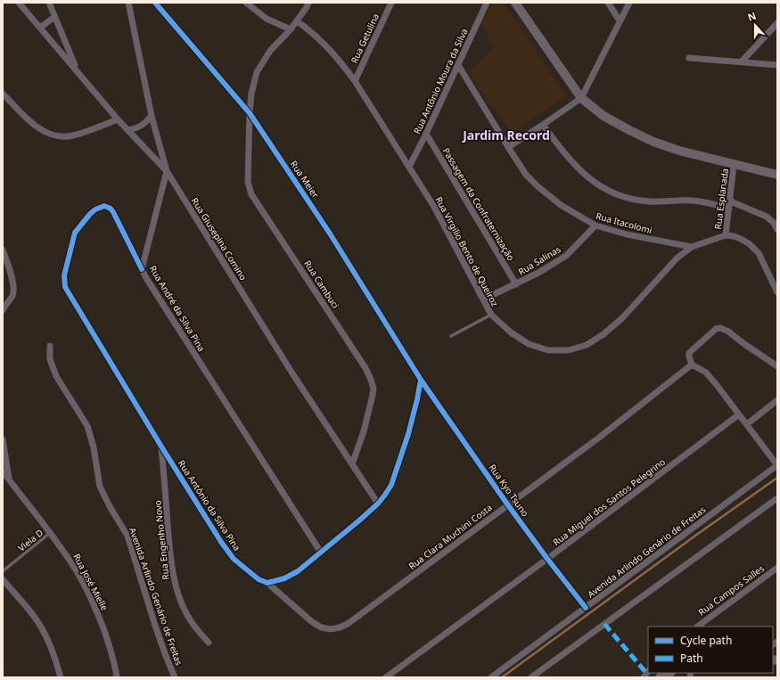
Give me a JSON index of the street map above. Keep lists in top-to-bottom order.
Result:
{
  "streets": {
    "street": [
      "Rua Getulina",
      "Rua Antônio Moura da Silva",
      "Rua Meier",
      "Rua Esplanada",
      "Passagem da Confraternização",
      "Rua Itacolomi",
      "Rua Giusepina Comino",
      "Rua Virgilio Bento de Queiroz",
      "Rua Salinas",
      "Rua Cambuci",
      "Rua André da Silva Pina",
      "Rua Kyo Tsuno",
      "Rua Miguel dos Santos Pelegrino",
      "Rua Antônio da Silva Pina",
      "Rua Clara Muchini Costa",
      "Rua Engenho Novo",
      "Avenida Arlindo Genário de Freitas",
      "Rua José Mielle",
      "Rua Campos Salles"
    ],
    "lane": ["Viela D"]
  },
  "crossings": [
    ["Rua Getulina", "Rua Virgilio Bento de Queiroz"],
    ["Rua Antônio Moura da Silva", "Passagem da Confraternização"],
    ["Rua Antônio Moura da Silva", "Rua Itacolomi"],
    ["Rua Antônio Moura da Silva", "Rua Virgilio Bento de Queiroz"],
    ["Rua Meier", "Rua Cambuci"],
    ["Rua Meier", "Rua Kyo Tsuno"],
    ["Rua Esplanada", "Rua Virgilio Bento de Queiroz"],
    ["Passagem da Confraternização", "Rua Salinas"],
    ["Rua Itacolomi", "Rua Virgilio Bento de Queiroz"],
    ["Rua Itacolomi", "Rua Salinas"],
    ["Rua Giusepina Comino", "Rua Cambuci"],
    ["Rua Giusepina Comino", "Rua André da Silva Pina"],
    ["Rua Virgilio Bento de Queiroz", "Rua Salinas"],
    ["Rua Virgilio Bento de Queiroz", "Rua Cambuci"],
    ["Rua André da Silva Pina", "Rua Antônio da Silva Pina"],
    ["Rua Kyo Tsuno", "Rua Miguel dos Santos Pelegrino"],
    ["Rua Kyo Tsuno", "Rua Clara Muchini Costa"],
    ["Rua Kyo Tsuno", "Avenida Arlindo Genário de Freitas"],
    ["Rua Antônio da Silva Pina", "Rua Clara Muchini Costa"],
    ["Rua Antônio da Silva Pina", "Rua Engenho Novo"],
    ["Viela D", "Rua José Mielle"]
  ],
  "districts": ["Jardim Record"],
  "legend": ["Cycle path", "Path"],
  "north": "top"
}
